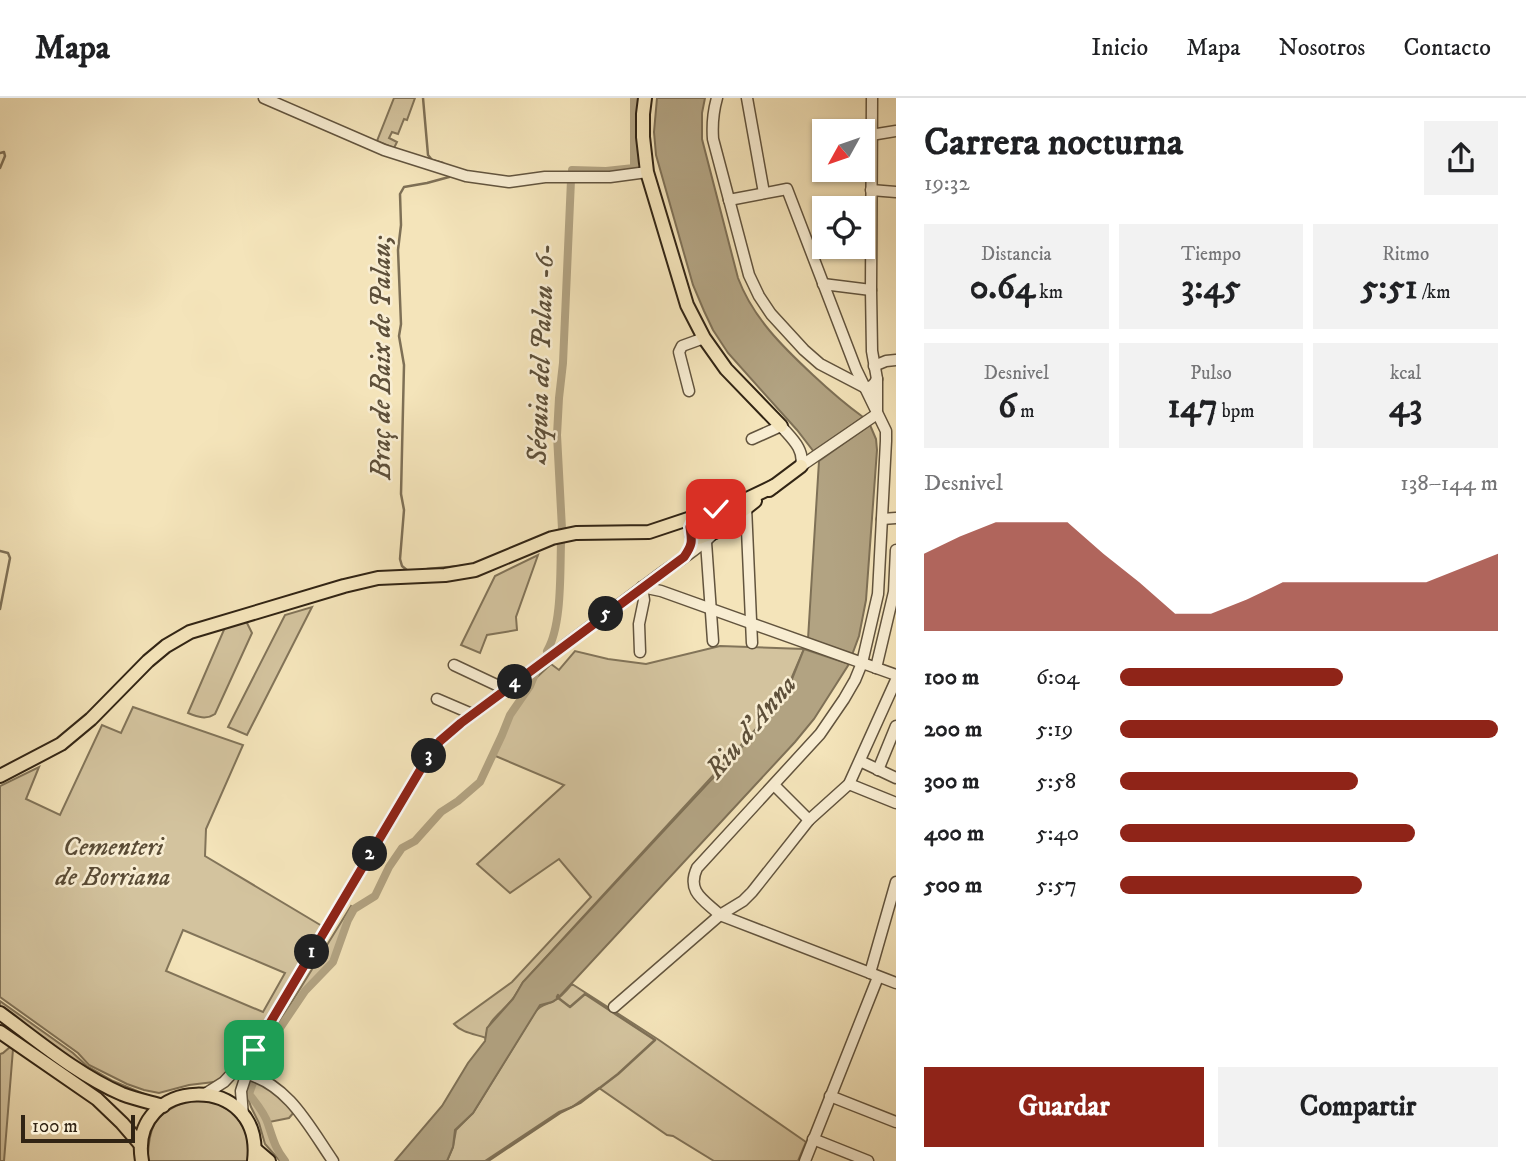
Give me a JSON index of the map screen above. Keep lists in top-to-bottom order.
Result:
{
  "water": ["Séquia del Palau -6-", "Braç de Baix de Palau;", "Riu d'Anna"],
  "parks": ["Cementeri de Borriana"],
  "scale_bar": "100 m",
  "north": "bottom left",
  "page": {
    "header": "Mapa",
    "nav": [
      "Inicio",
      "Mapa",
      "Nosotros",
      "Contacto"
    ],
    "heading": ["Carrera nocturna", "19:32"],
    "stats": [
      ["Distancia", "0.64 km"],
      ["Tiempo", "3:45"],
      ["Ritmo", "5:51 /km"],
      ["Desnivel", "6 m"],
      ["Pulso", "147 bpm"],
      ["kcal", "43"]
    ],
    "chart": ["Desnivel", "138–144 m"],
    "pins": [
      "5",
      "4",
      "3",
      "2",
      "1"
    ],
    "list": [
      {
        "name": "100 m",
        "note": "6:04"
      },
      {
        "name": "200 m",
        "note": "5:19"
      },
      {
        "name": "300 m",
        "note": "5:58"
      },
      {
        "name": "400 m",
        "note": "5:40"
      },
      {
        "name": "500 m",
        "note": "5:57"
      }
    ],
    "buttons": ["Guardar", "Compartir"],
    "scale": "100 m"
  }
}
